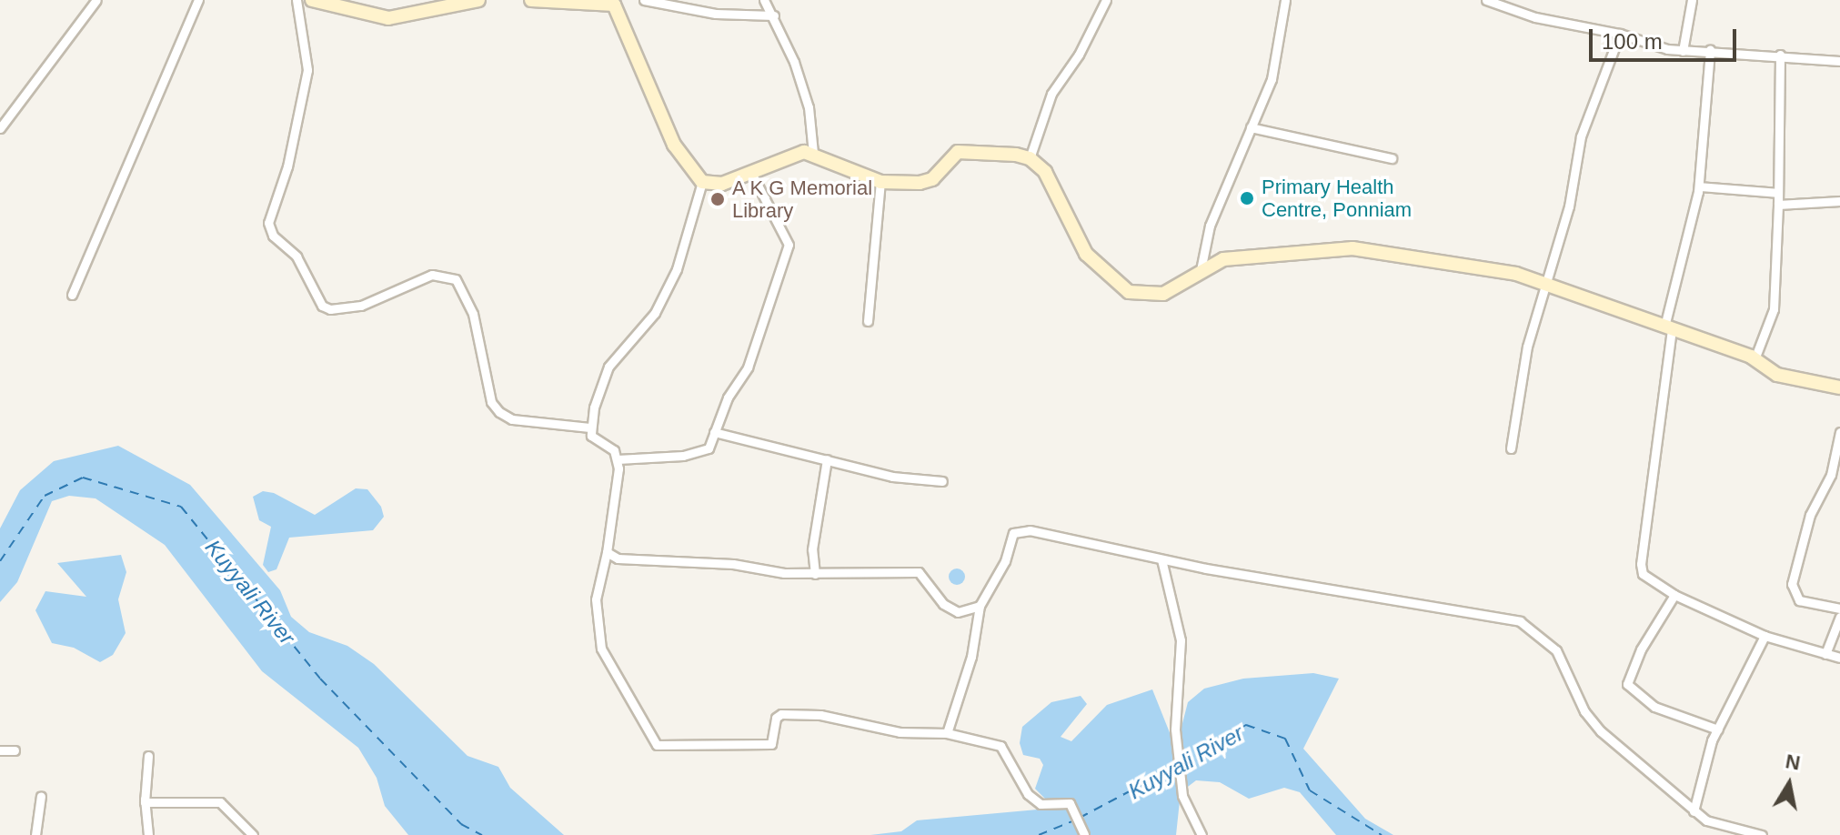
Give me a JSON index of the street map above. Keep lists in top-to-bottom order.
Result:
{
  "water": ["Kuyyali River"],
  "places": ["Primary Health Centre, Ponniam", "A K G Memorial Library"],
  "scale_bar": "100 m",
  "north": "top"
}
